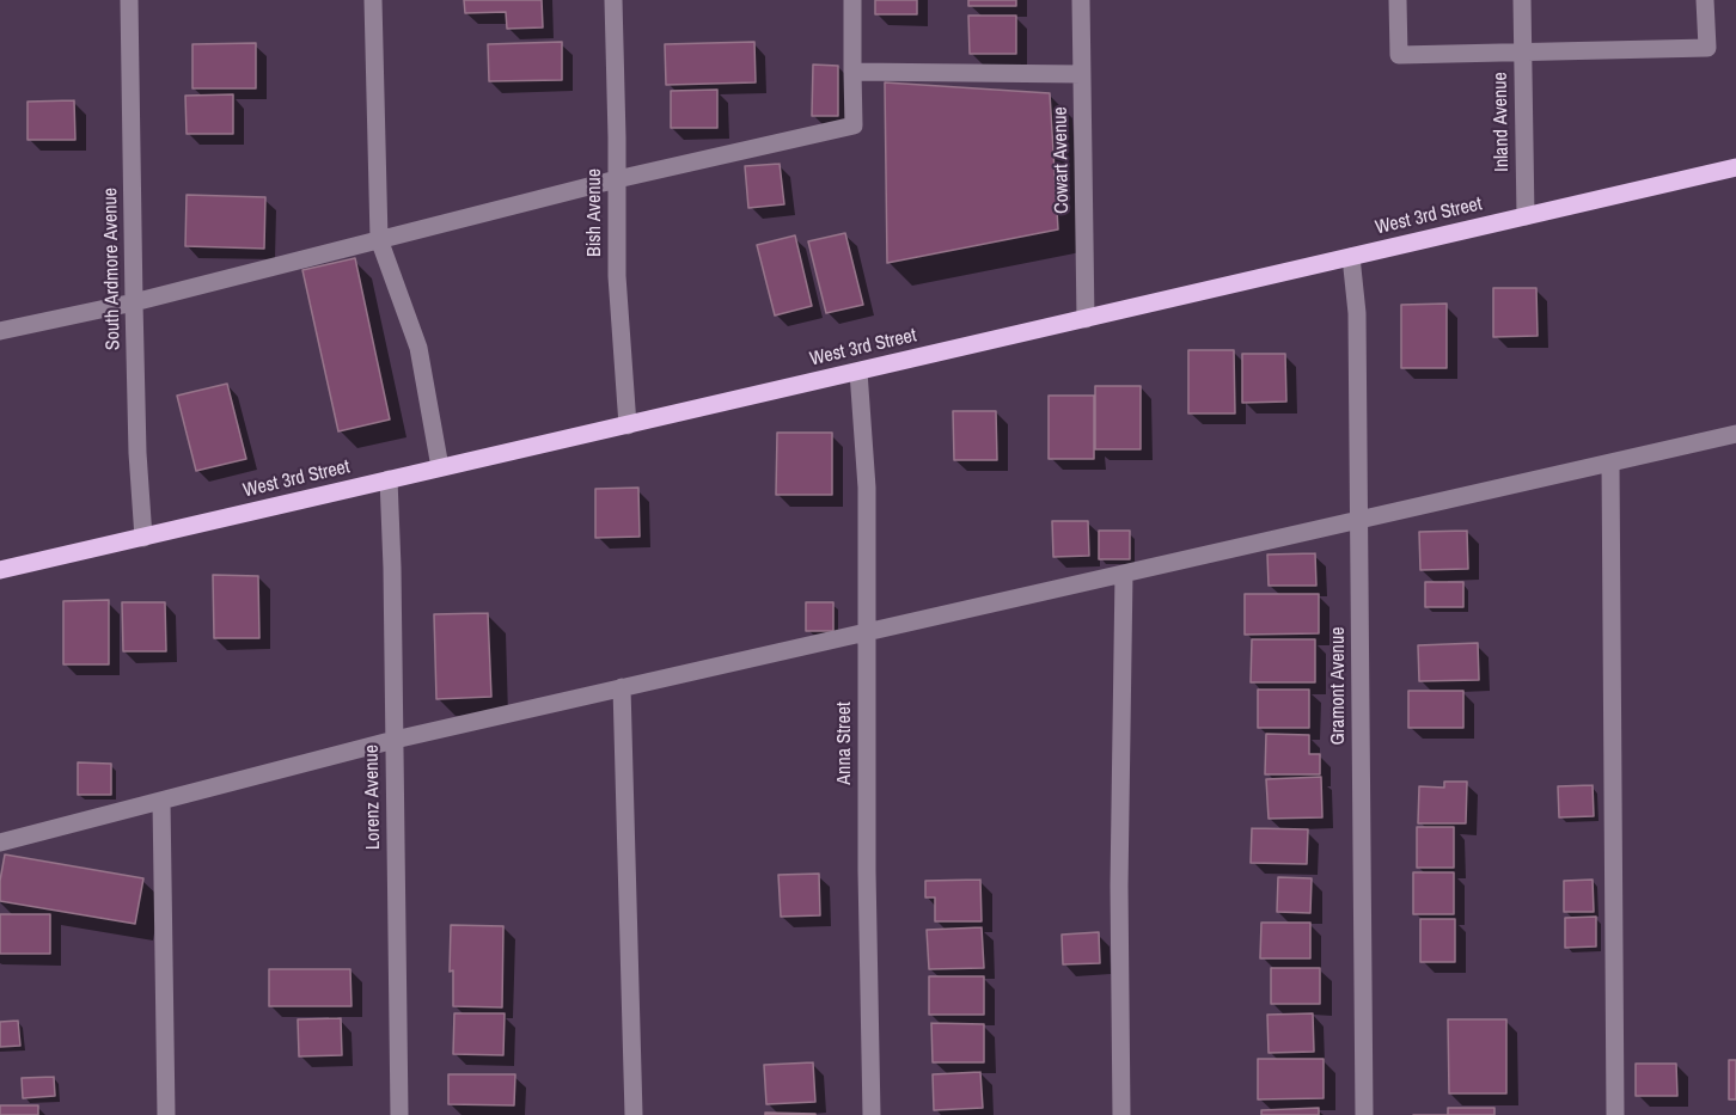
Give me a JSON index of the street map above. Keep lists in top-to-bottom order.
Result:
{
  "streets": {
    "main road": ["West 3rd Street"],
    "street": [
      "Inland Avenue",
      "Cowart Avenue",
      "Bish Avenue",
      "South Ardmore Avenue",
      "Gramont Avenue",
      "Anna Street",
      "Lorenz Avenue"
    ]
  },
  "crossings": [
    ["Inland Avenue", "West 3rd Street"],
    ["Cowart Avenue", "West 3rd Street"],
    ["Bish Avenue", "West 3rd Street"],
    ["West 3rd Street", "South Ardmore Avenue"],
    ["West 3rd Street", "Gramont Avenue"],
    ["West 3rd Street", "Anna Street"],
    ["West 3rd Street", "Lorenz Avenue"]
  ]
}
